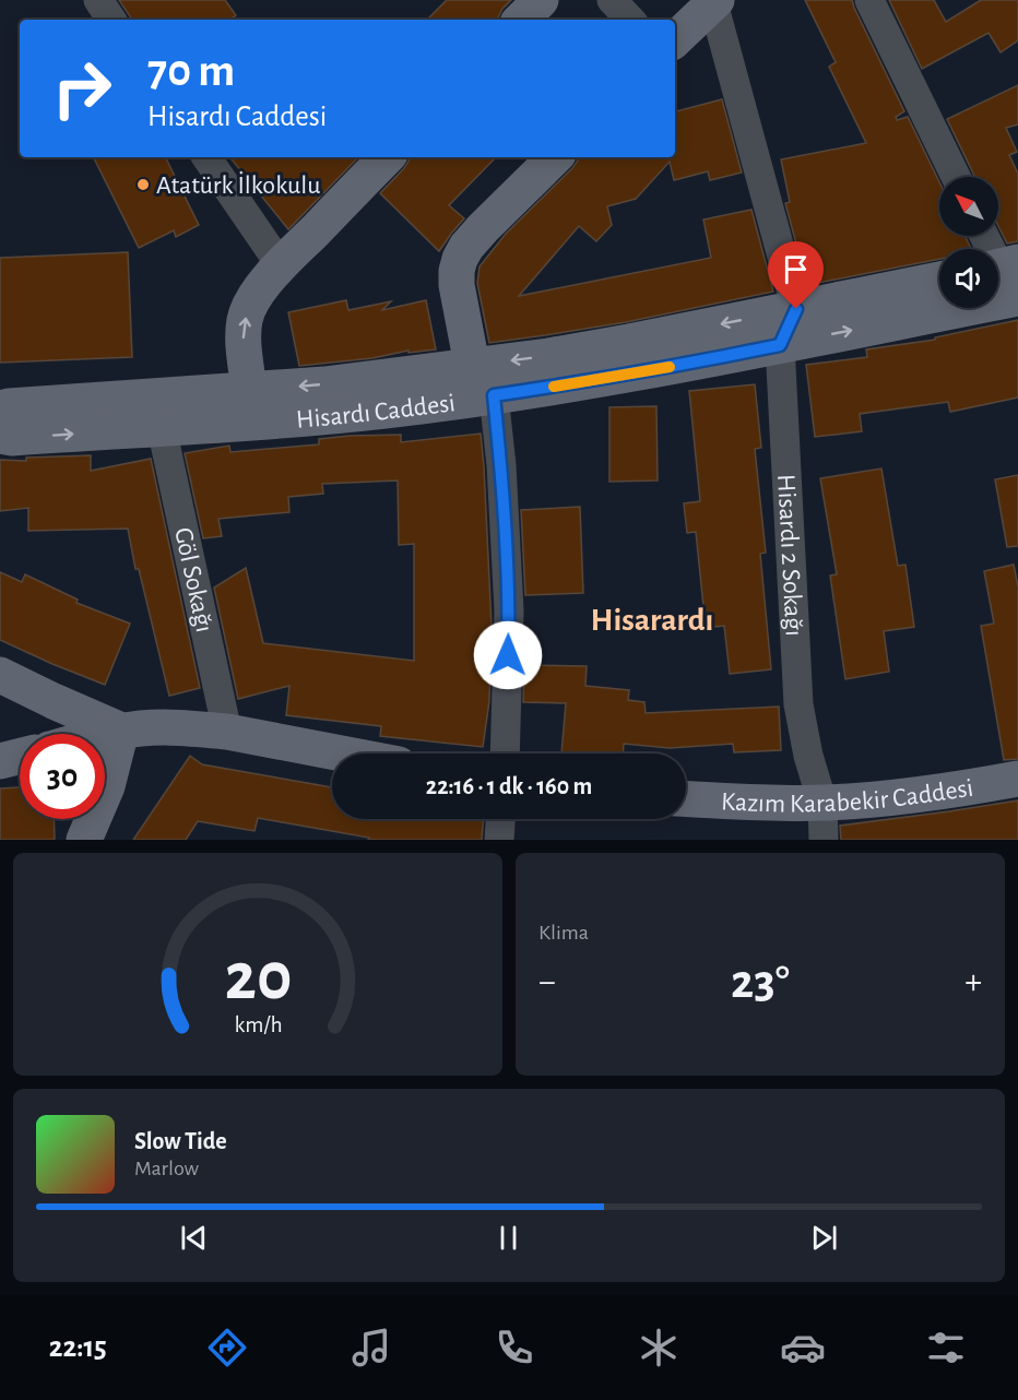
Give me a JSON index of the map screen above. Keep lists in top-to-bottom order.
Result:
{
  "streets": {
    "street": [
      "Hisardı Caddesi",
      "Hisardı 2 Sokağı",
      "Göl Sokağı",
      "Kazım Karabekir Caddesi"
    ]
  },
  "crossings": [
    ["Hisardı Caddesi", "Hisardı 2 Sokağı"],
    ["Hisardı Caddesi", "Göl Sokağı"],
    ["Hisardı 2 Sokağı", "Kazım Karabekir Caddesi"]
  ],
  "districts": ["Hisarardı"],
  "places": ["Atatürk İlkokulu"],
  "north": "top left",
  "page": {
    "turn": ["70 m", "Hisardı Caddesi"],
    "limit": "30",
    "trip": "22:16 · 1 dk · 160 m",
    "tile": "Klima",
    "heat": ["−", "23°", "+"],
    "song": ["Slow Tide", "Marlow"],
    "tabs": "22:15",
    "gauge": ["20", "km/h"]
  }
}
